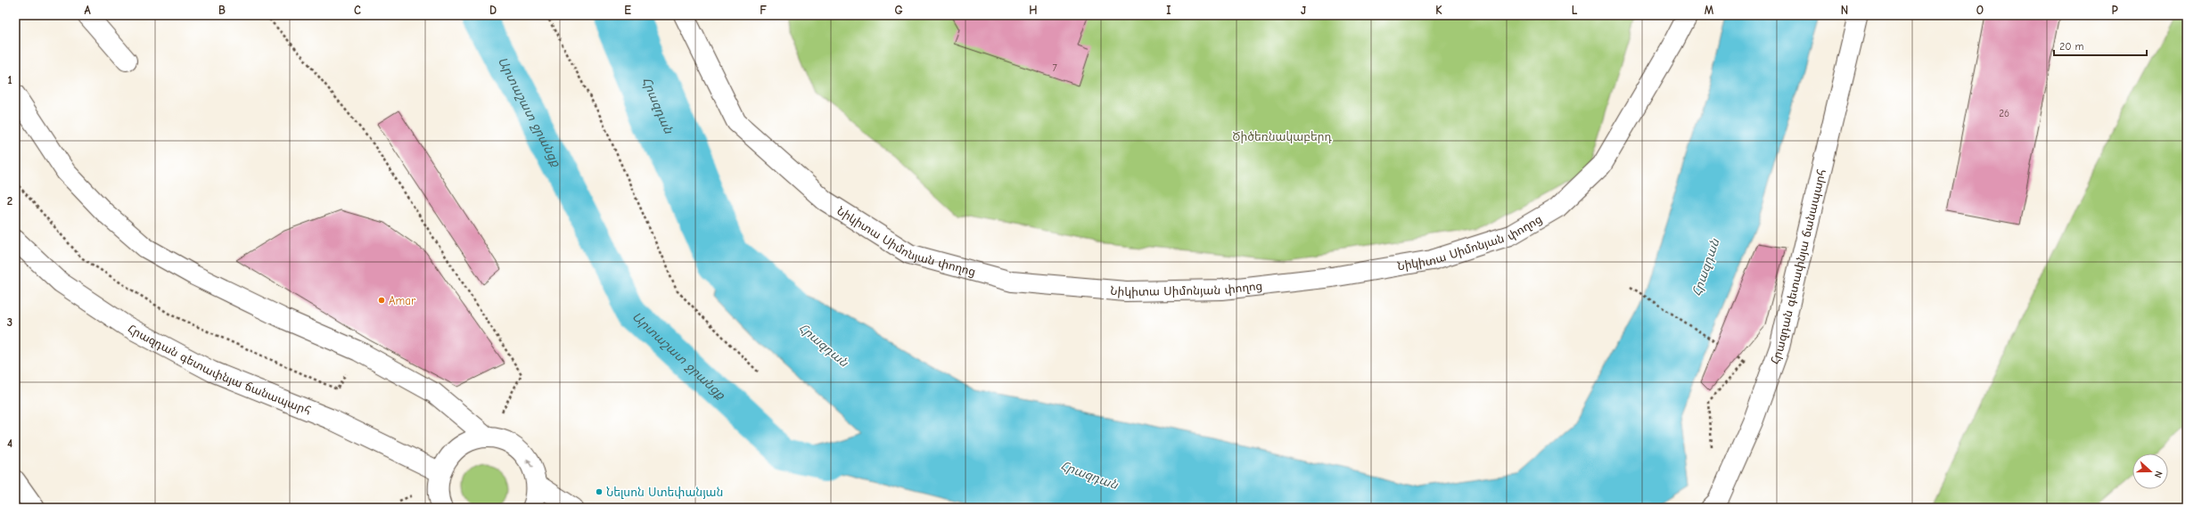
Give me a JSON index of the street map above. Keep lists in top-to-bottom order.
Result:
{
  "streets": {
    "street": ["Նիկիտա Սիմոնյան փողոց", "Հրազդան գետափնյա ճանապարհ"]
  },
  "water": ["Հրազդան", "Արտաշատ ջրանցք"],
  "parks": ["Ծիծեռնակաբերդ"],
  "places": ["Amar", "Նելսոն Ստեփանյան"],
  "house_numbers": ["7", "26"],
  "scale_bar": "20 m",
  "north": "right",
  "grid": {
    "columns": [
      "A",
      "B",
      "C",
      "D",
      "E",
      "F",
      "G",
      "H",
      "I",
      "J",
      "K",
      "L",
      "M",
      "N",
      "O",
      "P"
    ],
    "rows": [
      "1",
      "2",
      "3",
      "4"
    ]
  }
}
